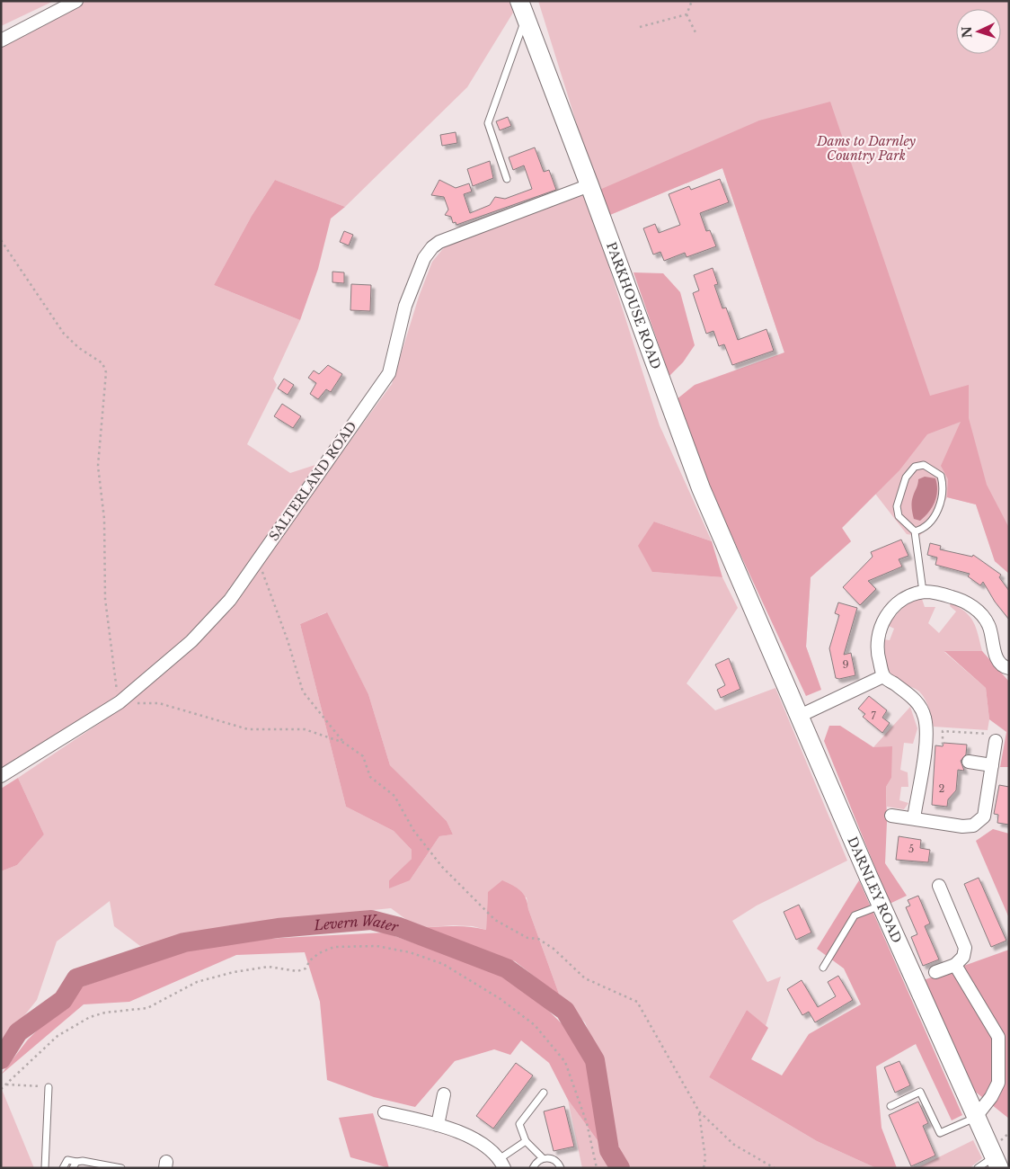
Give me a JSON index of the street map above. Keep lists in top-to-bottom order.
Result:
{
  "streets": {
    "main road": ["PARKHOUSE ROAD", "DARNLEY ROAD"],
    "street": ["SALTERLAND ROAD"]
  },
  "crossings": [
    ["PARKHOUSE ROAD", "SALTERLAND ROAD"],
    ["PARKHOUSE ROAD", "DARNLEY ROAD"]
  ],
  "water": ["Levern Water"],
  "parks": ["Dams to Darnley Country Park"],
  "house_numbers": [
    "9",
    "7",
    "2",
    "5"
  ],
  "north": "left"
}
